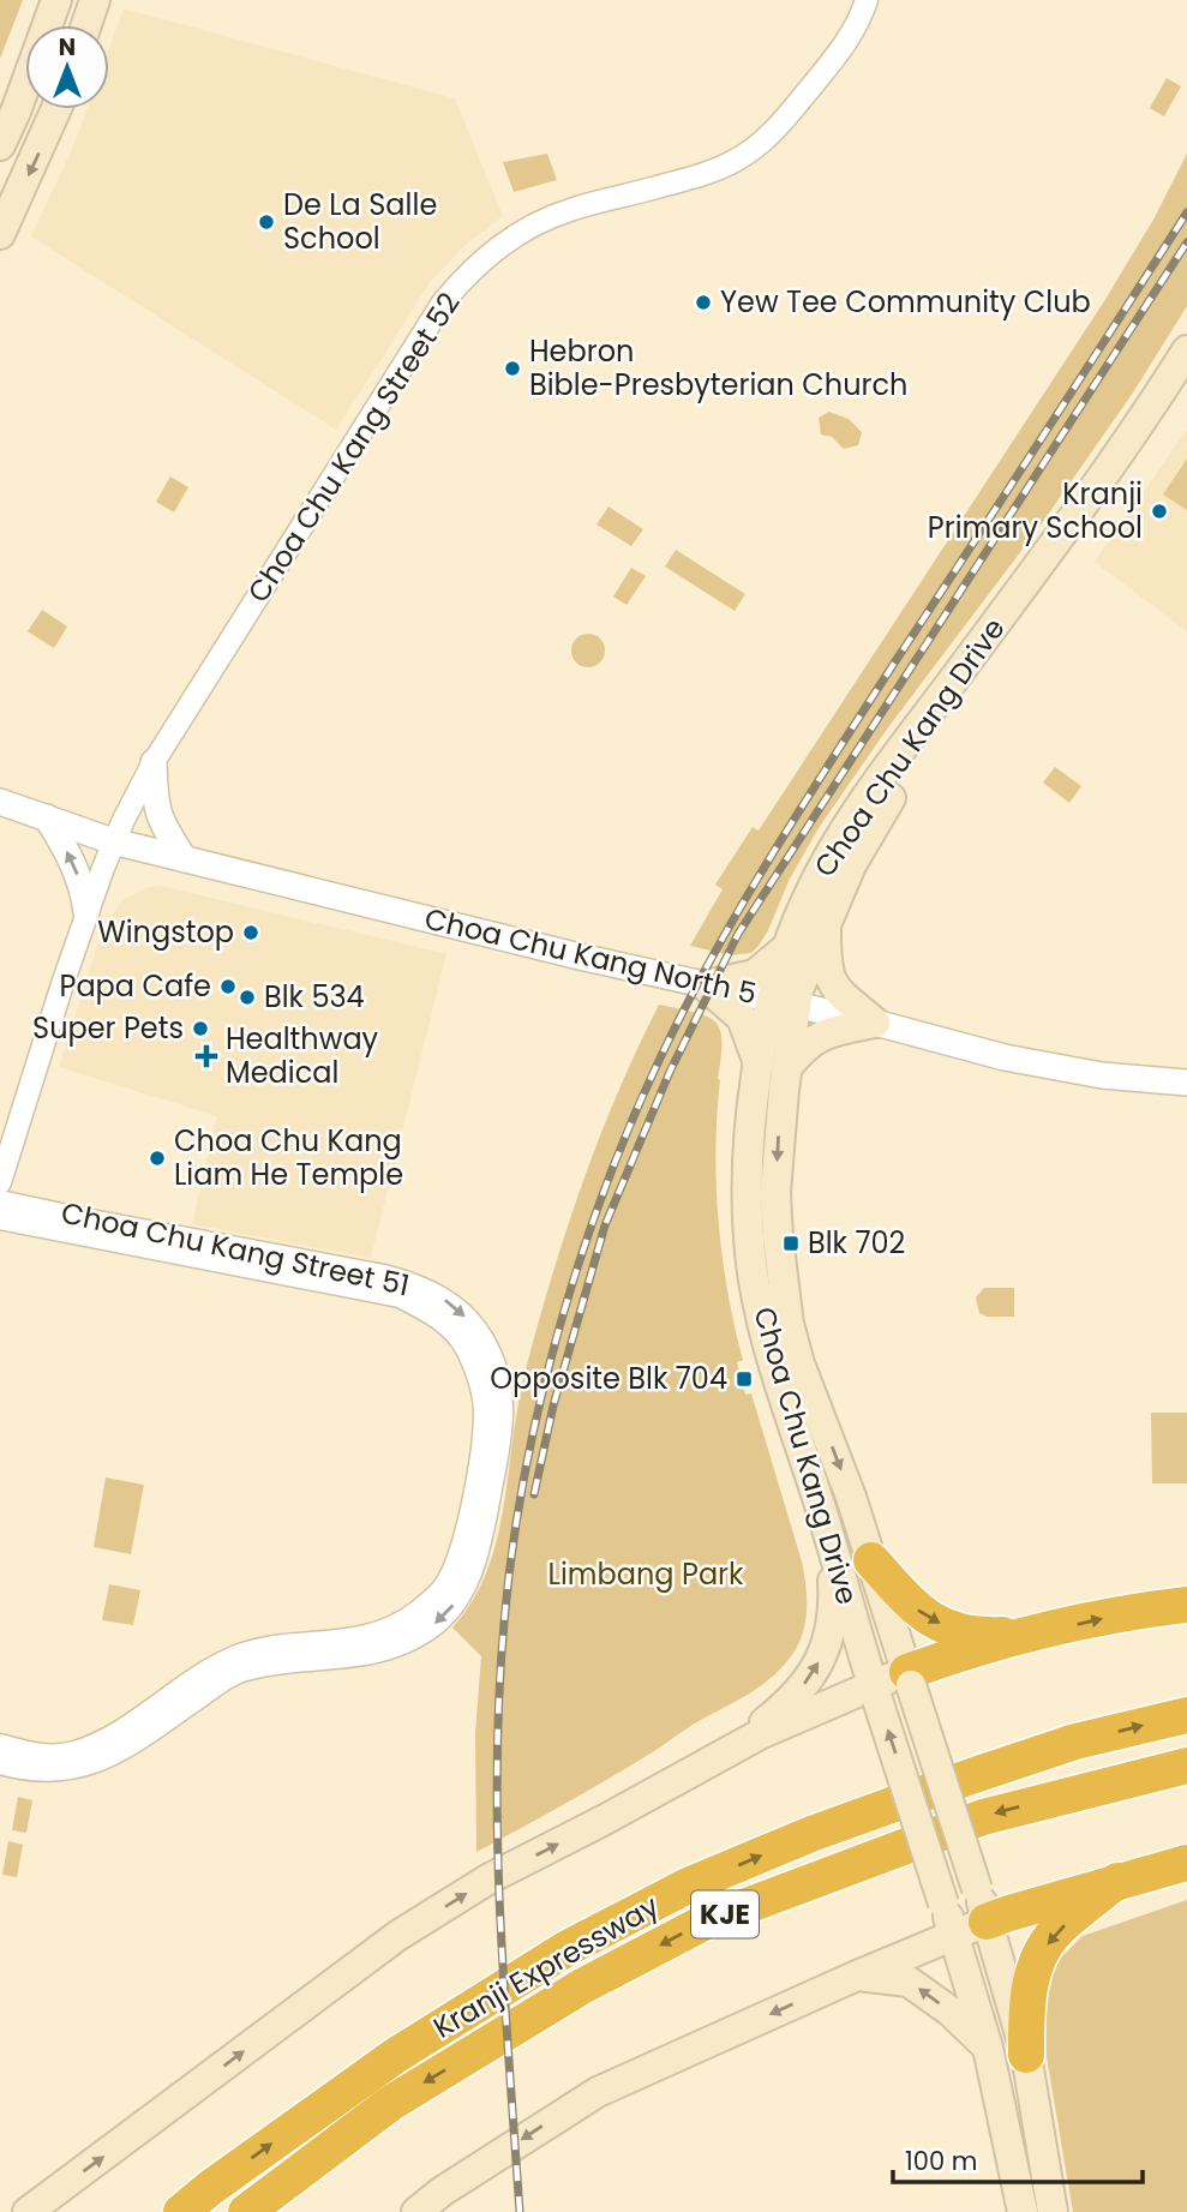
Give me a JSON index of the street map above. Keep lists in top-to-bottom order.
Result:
{
  "streets": {
    "highway": ["KJE", "Kranji Expressway"],
    "main road": ["Choa Chu Kang Drive"],
    "street": ["Choa Chu Kang Street 52", "Choa Chu Kang North 5", "Choa Chu Kang Street 51"]
  },
  "crossings": [
    ["Choa Chu Kang Street 52", "Choa Chu Kang North 5"],
    ["Choa Chu Kang Drive", "Choa Chu Kang North 5"]
  ],
  "parks": ["Limbang Park"],
  "places": {
    "other": [
      "De La Salle School",
      "Yew Tee Community Club",
      "Hebron Bible-Presbyterian Church",
      "Kranji Primary School",
      "Wingstop",
      "Papa Cafe",
      "Blk 534",
      "Super Pets",
      "Choa Chu Kang Liam He Temple"
    ],
    "health": ["Healthway Medical"],
    "transit": ["Blk 702", "Opposite Blk 704"]
  },
  "scale_bar": "100 m",
  "north": "top"
}
